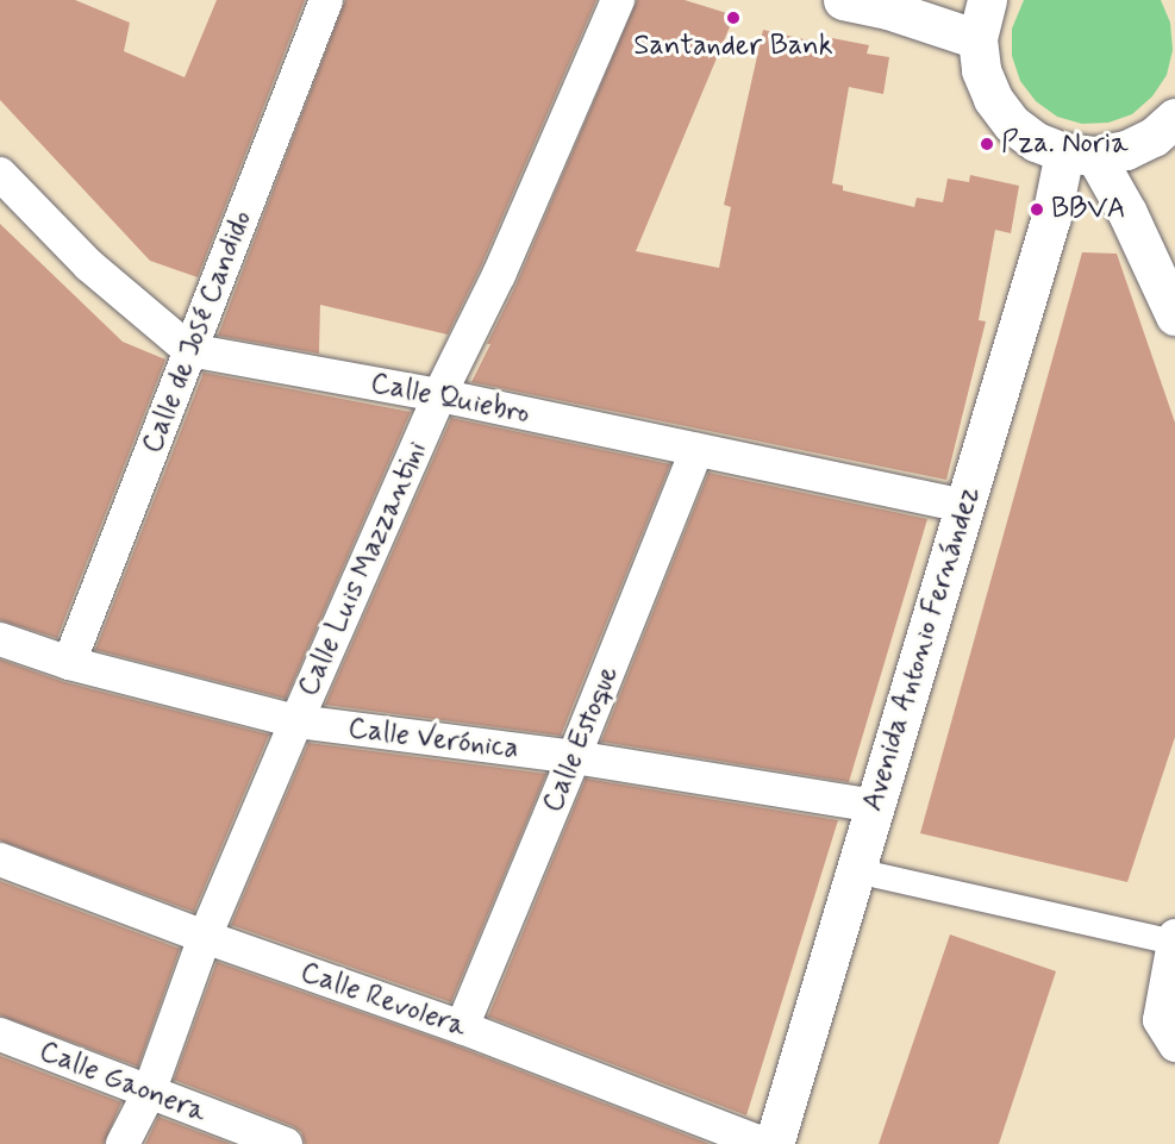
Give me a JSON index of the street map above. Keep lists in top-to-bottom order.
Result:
{
  "streets": {
    "street": [
      "Calle de José Candido",
      "Calle Quiebro",
      "Calle Luis Mazzantini",
      "Avenida Antonio Fernández",
      "Calle Verónica",
      "Calle Estoque",
      "Calle Revolera",
      "Calle Gaonera"
    ]
  },
  "crossings": [
    ["Calle de José Candido", "Calle Quiebro"],
    ["Calle de José Candido", "Calle Verónica"],
    ["Calle Quiebro", "Calle Luis Mazzantini"],
    ["Calle Quiebro", "Avenida Antonio Fernández"],
    ["Calle Quiebro", "Calle Estoque"],
    ["Calle Luis Mazzantini", "Calle Verónica"],
    ["Calle Luis Mazzantini", "Calle Revolera"],
    ["Calle Luis Mazzantini", "Calle Gaonera"],
    ["Avenida Antonio Fernández", "Calle Verónica"],
    ["Calle Verónica", "Calle Estoque"],
    ["Calle Estoque", "Calle Revolera"]
  ],
  "places": ["Santander Bank", "Pza. Noria", "BBVA"]
}
